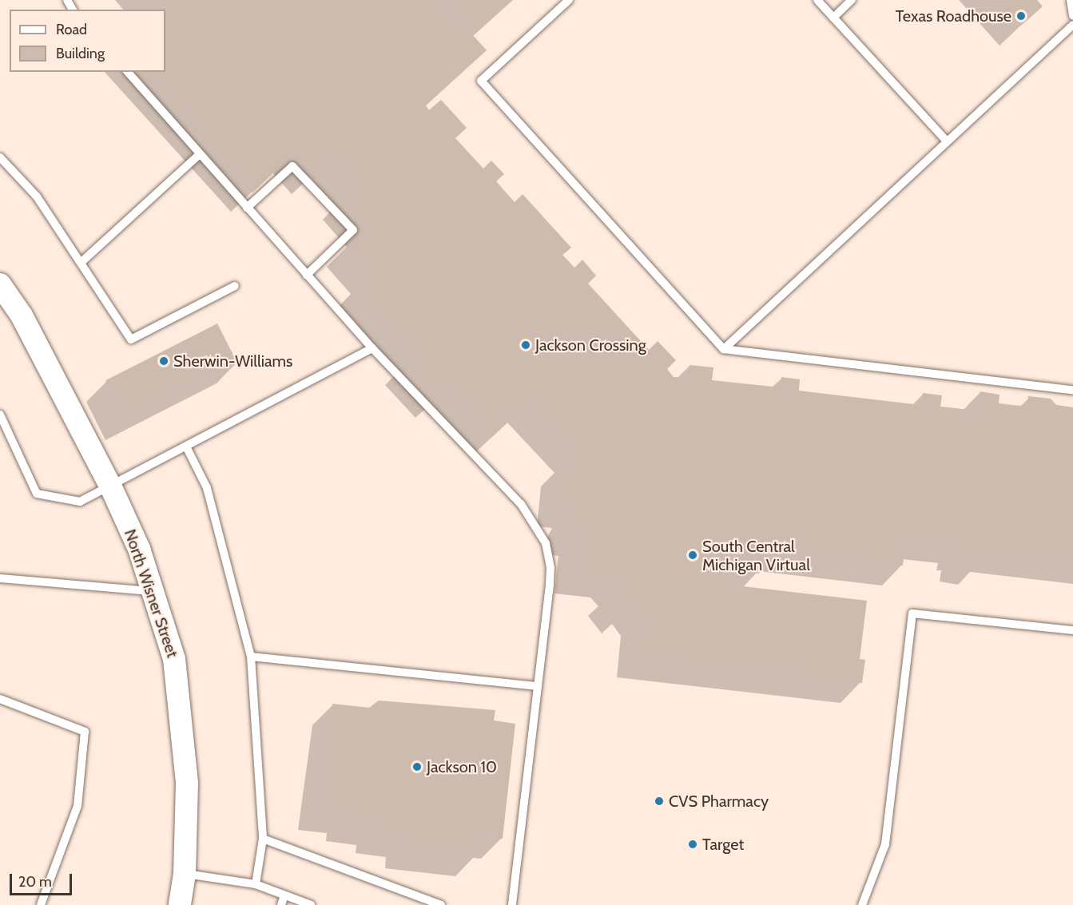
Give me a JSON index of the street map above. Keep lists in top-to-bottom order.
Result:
{
  "streets": {
    "street": ["North Wisner Street"]
  },
  "places": [
    "Texas Roadhouse",
    "Jackson Crossing",
    "Sherwin-Williams",
    "South Central Michigan Virtual",
    "Jackson 10",
    "CVS Pharmacy",
    "Target"
  ],
  "legend": ["Road", "Building"],
  "scale_bar": "20 m"
}
